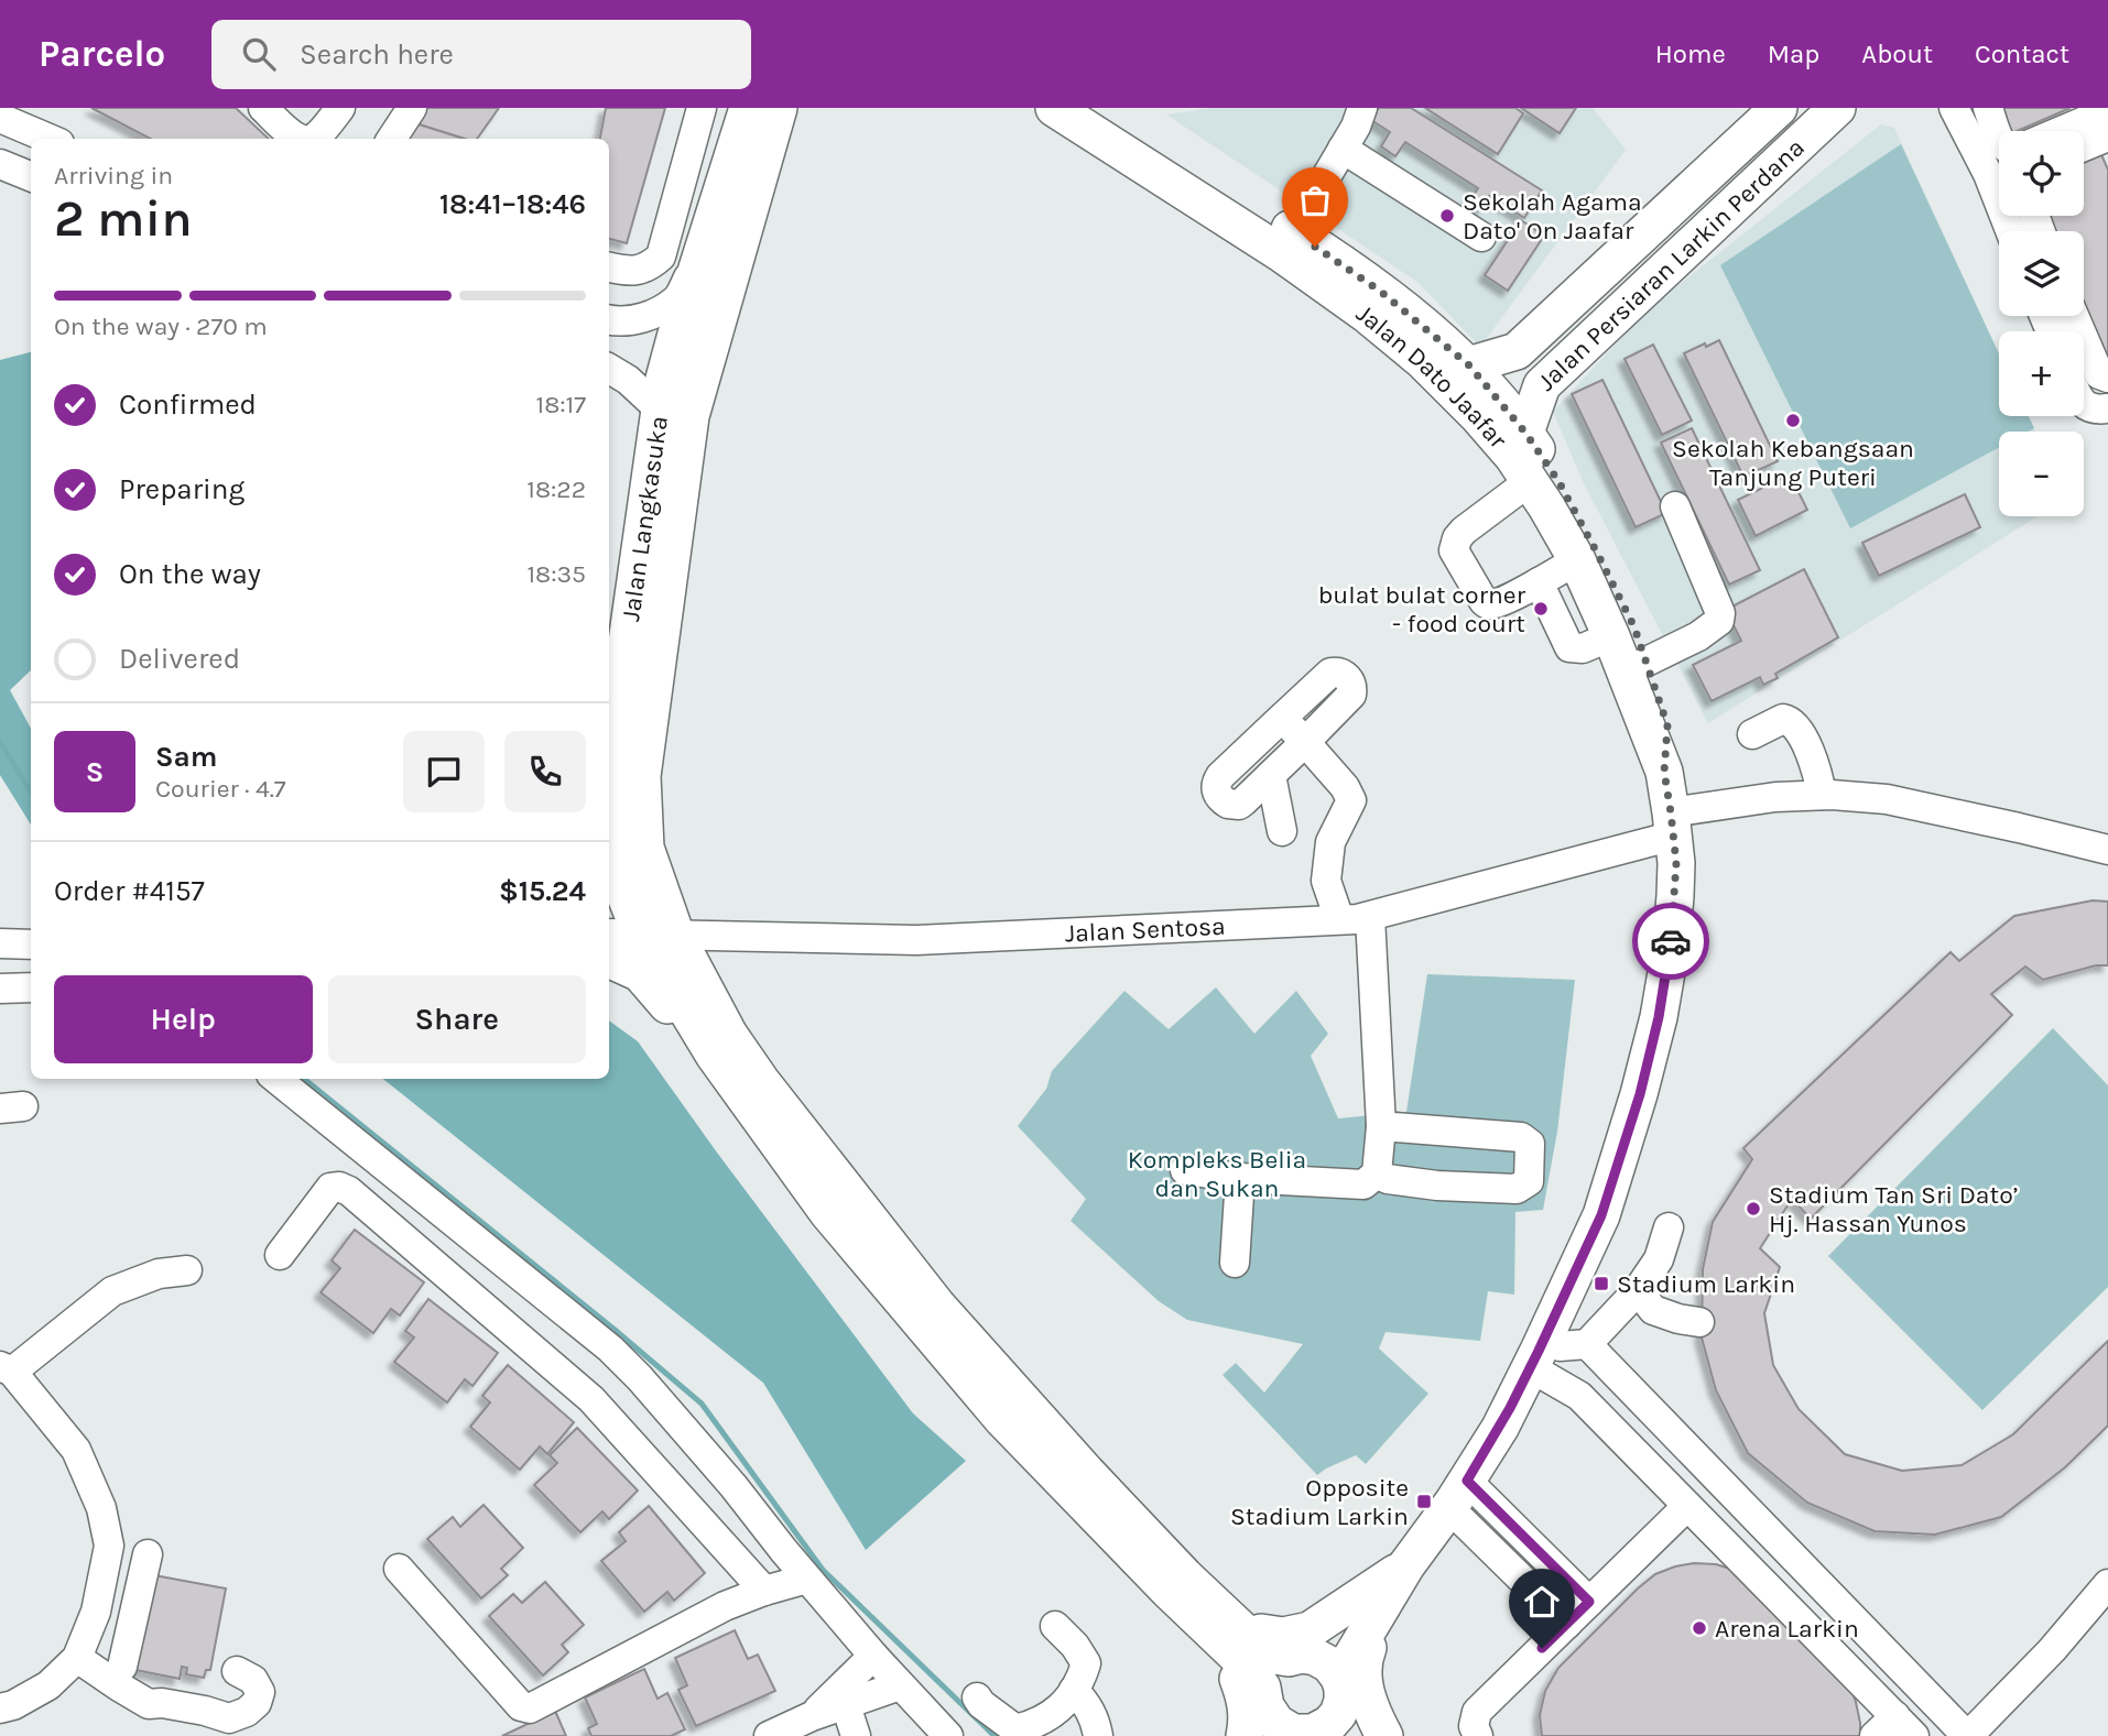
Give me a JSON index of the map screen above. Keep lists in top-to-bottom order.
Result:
{
  "streets": {
    "main road": ["Jalan Persiaran Larkin Perdana", "Jalan Dato Jaafar", "Jalan Langkasuka"],
    "street": ["Jalan Sentosa"]
  },
  "crossings": [
    ["Jalan Persiaran Larkin Perdana", "Jalan Dato Jaafar"],
    ["Jalan Dato Jaafar", "Jalan Sentosa"],
    ["Jalan Langkasuka", "Jalan Sentosa"]
  ],
  "parks": ["Kompleks Belia dan Sukan"],
  "places": {
    "other": [
      "Sekolah Agama Dato' On Jaafar",
      "Sekolah Kebangsaan Tanjung Puteri",
      "bulat bulat corner - food court",
      "Stadium Tan Sri Dato’ Hj. Hassan Yunos",
      "Arena Larkin"
    ],
    "transit": ["Stadium Larkin", "Opposite Stadium Larkin"]
  },
  "page": {
    "header": "Parcelo",
    "search": "Search here",
    "nav": [
      "Home",
      "Map",
      "About",
      "Contact"
    ],
    "map_buttons": ["+", "−"],
    "heading": ["2 min", "Arriving in", "18:41–18:46"],
    "panel": [
      "Sam",
      "Courier · 4.7",
      "Order #4157",
      "$15.24"
    ],
    "bar": "On the way · 270 m",
    "list": [
      ["Confirmed", "18:17"],
      ["Preparing", "18:22"],
      ["On the way", "18:35"],
      "Delivered"
    ],
    "round": "S",
    "buttons": ["Help", "Share"]
  }
}
